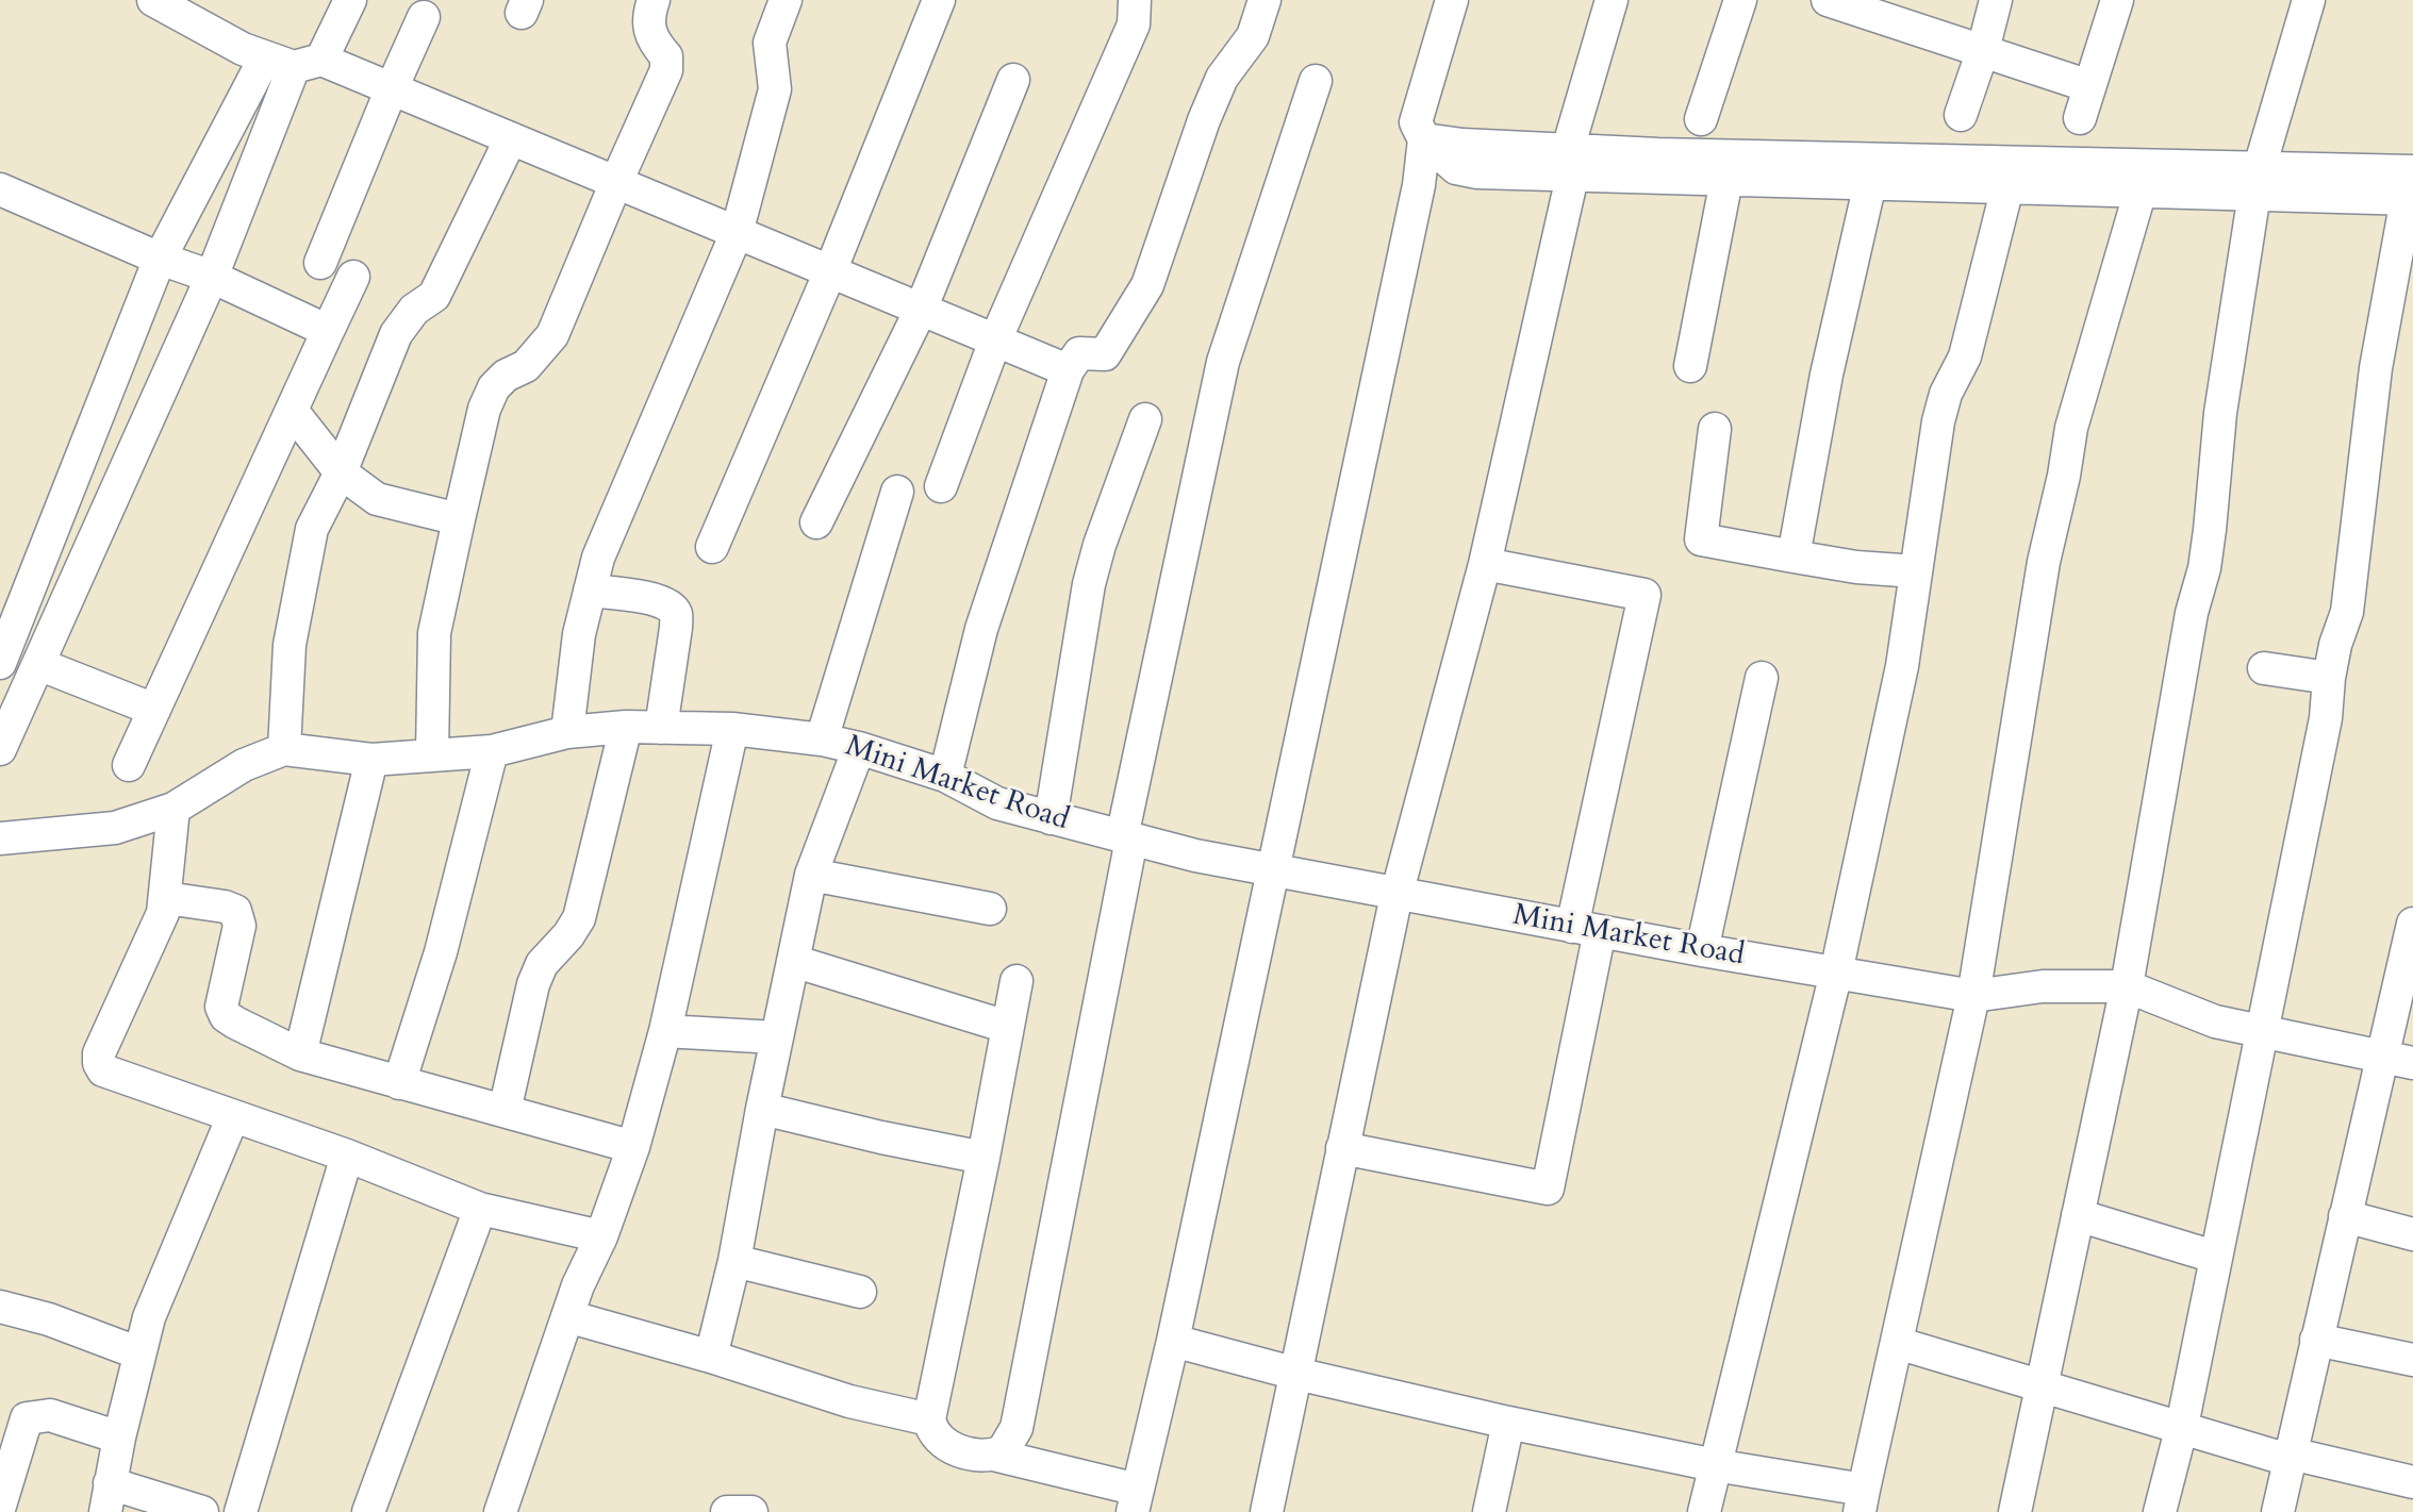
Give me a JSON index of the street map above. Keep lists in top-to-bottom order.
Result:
{
  "streets": {
    "street": ["Mini Market Road"]
  }
}
